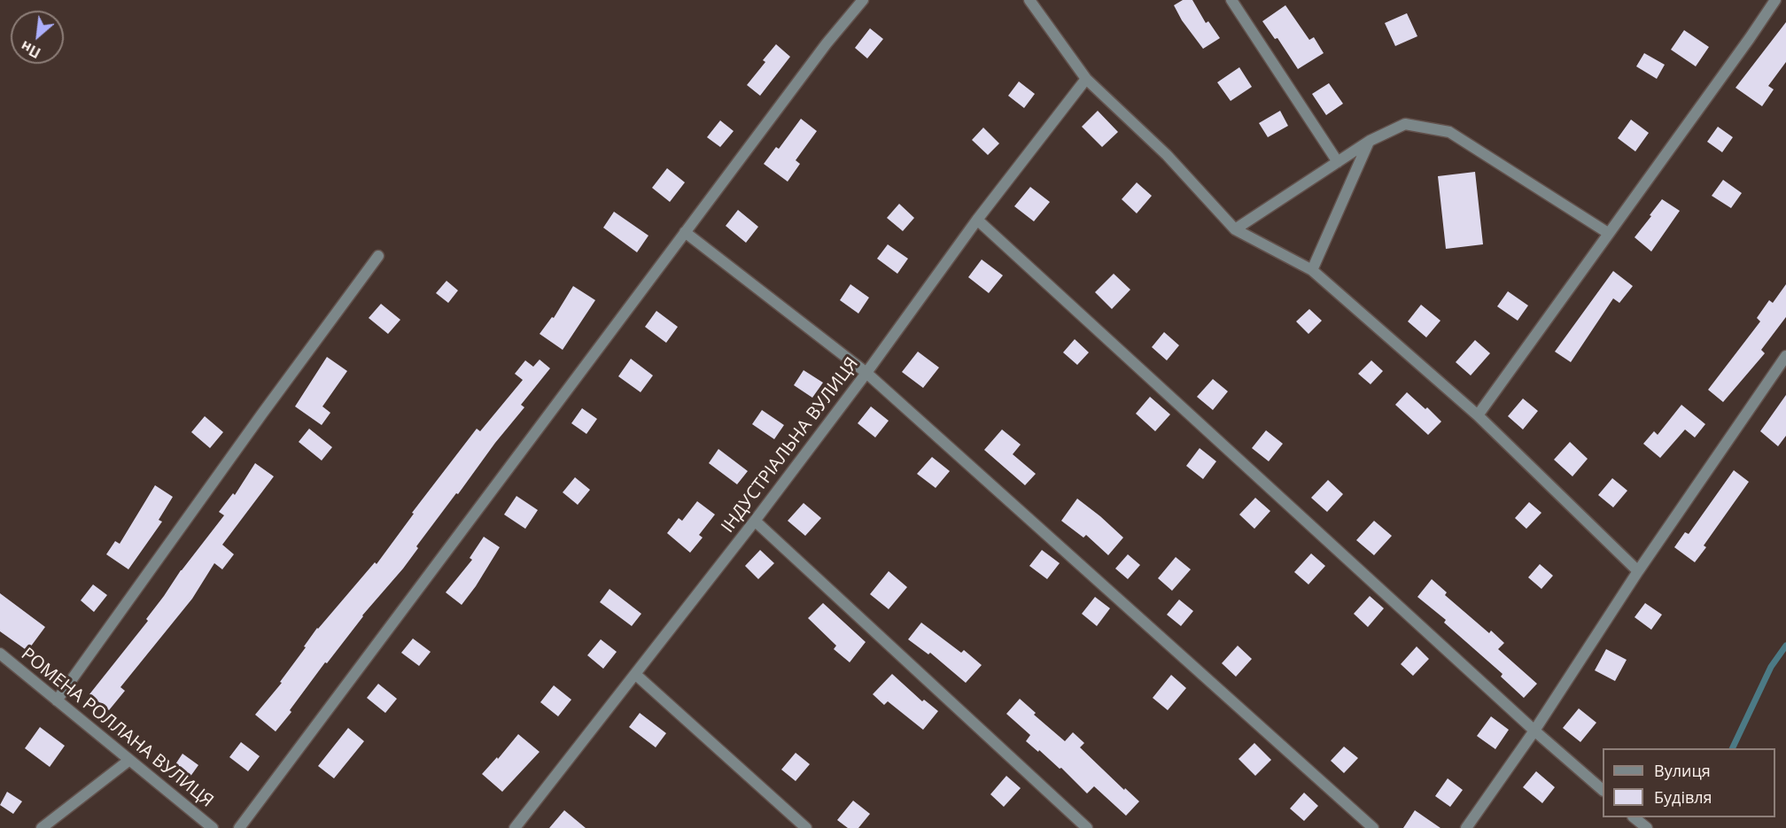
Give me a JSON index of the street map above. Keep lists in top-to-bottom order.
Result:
{
  "streets": {
    "street": ["ІНДУСТРІАЛЬНА ВУЛИЦЯ", "РОМЕНА РОЛЛАНА ВУЛИЦЯ"]
  },
  "legend": ["Вулиця", "Будівля"],
  "north": "bottom left"
}
